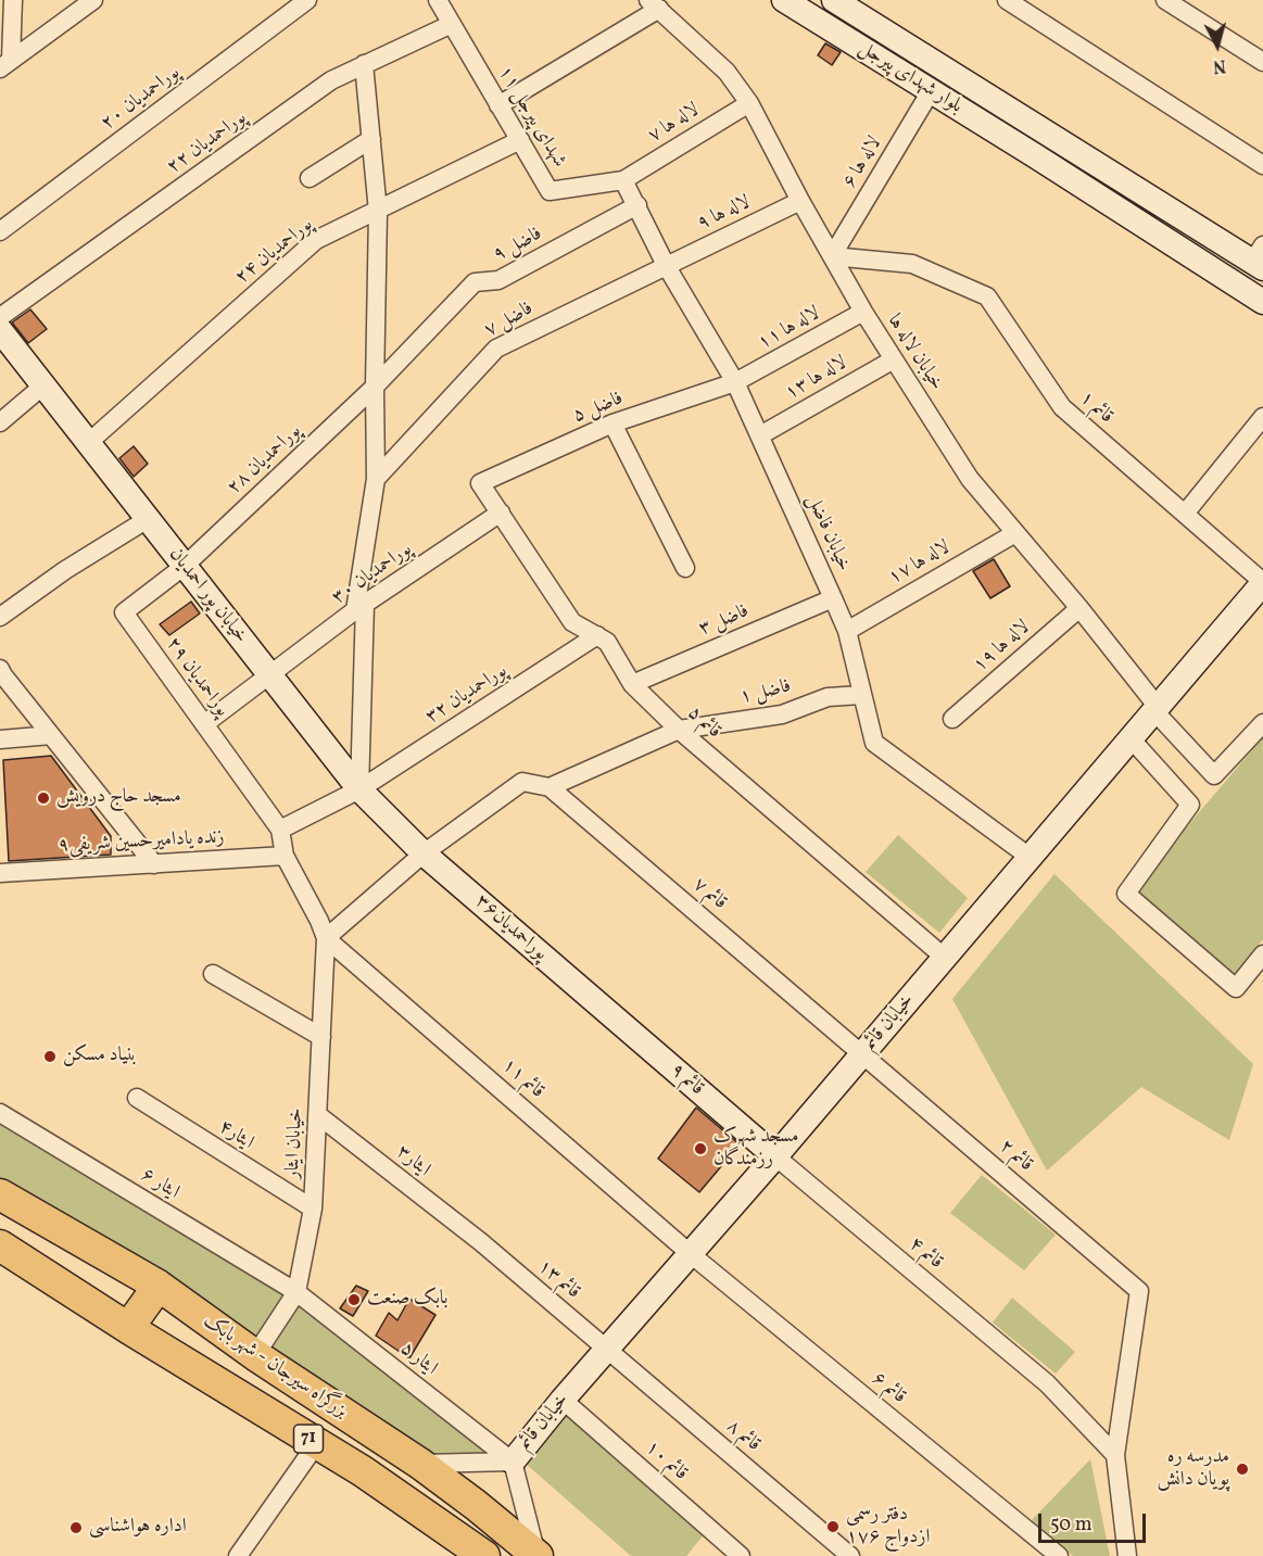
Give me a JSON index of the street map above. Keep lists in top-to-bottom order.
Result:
{
  "streets": {
    "highway": ["بزرگراه سیرجان - شهر بابک", "71"],
    "street": [
      "بلوار شهدای پیرجل",
      "پوراحمدیان ۲۰",
      "شهدای پیرجل ۱۱",
      "لاله ها ۷",
      "پوراحمدیان ۲۲",
      "لاله ها ۶",
      "لاله ها ۹",
      "فاضل ۹",
      "پوراحمدیان ۲۴",
      "فاضل ۷",
      "لاله ها ۱۱",
      "خیابان لاله ها",
      "لاله ها ۱۳",
      "فاضل ۵",
      "قائم ۱",
      "پوراحمدیان ۲۸",
      "خیابان فاضل",
      "لاله ها ۱۷",
      "پوراحمدیان ۳۰",
      "خیابان پور احمدیان",
      "فاضل ۳",
      "لاله ها ۱۹",
      "پوراحمدیان ۲۹",
      "فاضل ۱",
      "پوراحمدیان ۳۲",
      "قائم ۵",
      "زنده یادامیرحسین شریفی۹",
      "قائم ۷",
      "پوراحمدیان۳۶",
      "خیابان قائم",
      "قائم ۱۱",
      "قائم ۹",
      "ایثار۴",
      "خیابان ایثار",
      "قائم ۲",
      "ایثار۳",
      "ایثار ۶",
      "قائم ۴",
      "قائم ۱۳",
      "ایثار ۵",
      "قائم ۶",
      "قائم ۸",
      "قائم ۱۰"
    ]
  },
  "crossings": [
    ["بلوار شهدای پیرجل", "لاله ها ۶"],
    ["شهدای پیرجل ۱۱", "لاله ها ۷"],
    ["شهدای پیرجل ۱۱", "پوراحمدیان ۲۲"],
    ["شهدای پیرجل ۱۱", "پوراحمدیان ۲۴"],
    ["شهدای پیرجل ۱۱", "خیابان فاضل"],
    ["لاله ها ۷", "خیابان لاله ها"],
    ["لاله ها ۷", "خیابان فاضل"],
    ["لاله ها ۶", "خیابان لاله ها"],
    ["لاله ها ۶", "قائم ۱"],
    ["لاله ها ۹", "فاضل ۷"],
    ["لاله ها ۹", "خیابان لاله ها"],
    ["لاله ها ۹", "خیابان فاضل"],
    ["فاضل ۹", "پوراحمدیان ۲۸"],
    ["فاضل ۹", "خیابان فاضل"],
    ["پوراحمدیان ۲۴", "خیابان پور احمدیان"],
    ["فاضل ۷", "خیابان فاضل"],
    ["لاله ها ۱۱", "خیابان لاله ها"],
    ["لاله ها ۱۱", "فاضل ۵"],
    ["لاله ها ۱۱", "خیابان فاضل"],
    ["خیابان لاله ها", "لاله ها ۱۳"],
    ["خیابان لاله ها", "قائم ۱"],
    ["خیابان لاله ها", "لاله ها ۱۷"],
    ["خیابان لاله ها", "لاله ها ۱۹"],
    ["خیابان لاله ها", "خیابان قائم"],
    ["لاله ها ۱۳", "خیابان فاضل"],
    ["فاضل ۵", "خیابان فاضل"],
    ["فاضل ۵", "قائم ۵"],
    ["قائم ۱", "خیابان قائم"],
    ["پوراحمدیان ۲۸", "خیابان پور احمدیان"],
    ["پوراحمدیان ۲۸", "پوراحمدیان ۲۹"],
    ["خیابان فاضل", "لاله ها ۱۷"],
    ["خیابان فاضل", "فاضل ۳"],
    ["خیابان فاضل", "فاضل ۱"],
    ["خیابان فاضل", "خیابان قائم"],
    ["پوراحمدیان ۳۰", "خیابان پور احمدیان"],
    ["پوراحمدیان ۳۰", "پوراحمدیان ۲۹"],
    ["پوراحمدیان ۳۰", "قائم ۵"],
    ["خیابان پور احمدیان", "پوراحمدیان ۲۹"],
    ["خیابان پور احمدیان", "پوراحمدیان ۳۲"],
    ["خیابان پور احمدیان", "قائم ۷"],
    ["خیابان پور احمدیان", "پوراحمدیان۳۶"],
    ["فاضل ۳", "قائم ۵"],
    ["پوراحمدیان ۲۹", "پوراحمدیان ۳۲"],
    ["فاضل ۱", "قائم ۵"],
    ["فاضل ۱", "قائم ۷"],
    ["پوراحمدیان ۳۲", "قائم ۵"],
    ["قائم ۵", "خیابان قائم"],
    ["قائم ۷", "پوراحمدیان۳۶"],
    ["قائم ۷", "خیابان قائم"],
    ["قائم ۷", "قائم ۲"],
    ["پوراحمدیان۳۶", "قائم ۹"],
    ["خیابان قائم", "قائم ۱۱"],
    ["خیابان قائم", "قائم ۹"],
    ["خیابان قائم", "قائم ۲"],
    ["خیابان قائم", "قائم ۴"],
    ["خیابان قائم", "قائم ۱۳"],
    ["خیابان قائم", "ایثار ۵"],
    ["خیابان قائم", "قائم ۶"],
    ["خیابان قائم", "قائم ۸"],
    ["خیابان قائم", "قائم ۱۰"],
    ["قائم ۱۱", "خیابان ایثار"],
    ["قائم ۱۱", "قائم ۶"],
    ["قائم ۹", "قائم ۴"],
    ["ایثار۴", "خیابان ایثار"],
    ["خیابان ایثار", "ایثار۳"],
    ["خیابان ایثار", "ایثار ۶"],
    ["خیابان ایثار", "ایثار ۵"],
    ["خیابان ایثار", "بزرگراه سیرجان - شهر بابک"],
    ["قائم ۲", "قائم ۴"],
    ["ایثار۳", "قائم ۱۳"],
    ["ایثار ۶", "ایثار ۵"],
    ["قائم ۱۳", "قائم ۸"]
  ],
  "places": [
    "مسجد حاج درویش",
    "بنیاد مسکن",
    "مسجد شهرک رزمندگان",
    "بابک صنعت",
    "مدرسه ره پویان دانش",
    "دفتر رسمی ازدواج ۱۷۶",
    "اداره هواشناسی"
  ],
  "scale_bar": "50 m",
  "north": "bottom"
}
